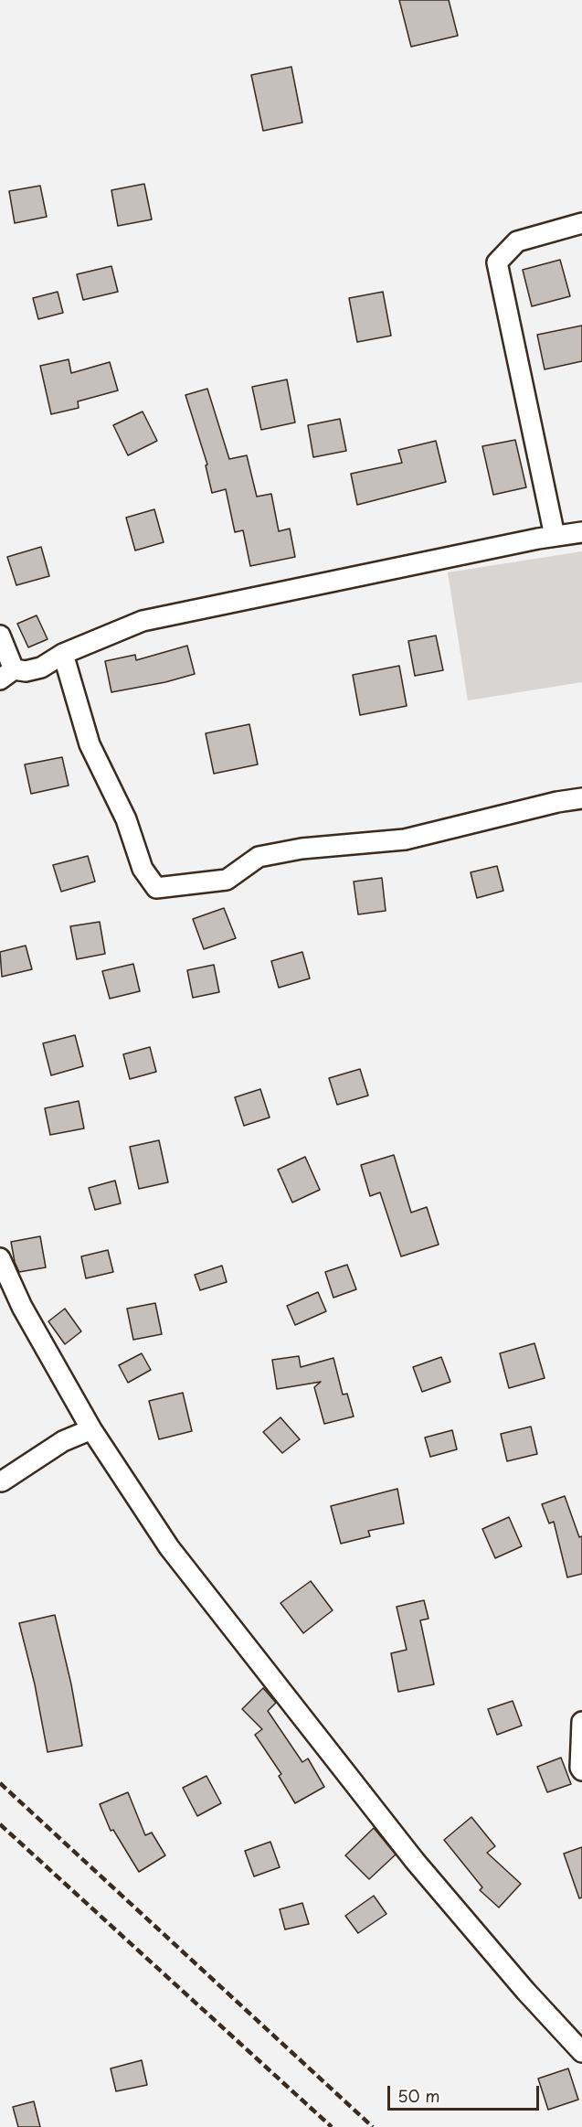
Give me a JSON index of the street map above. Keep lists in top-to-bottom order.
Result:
{
  "scale_bar": "50 m"
}
